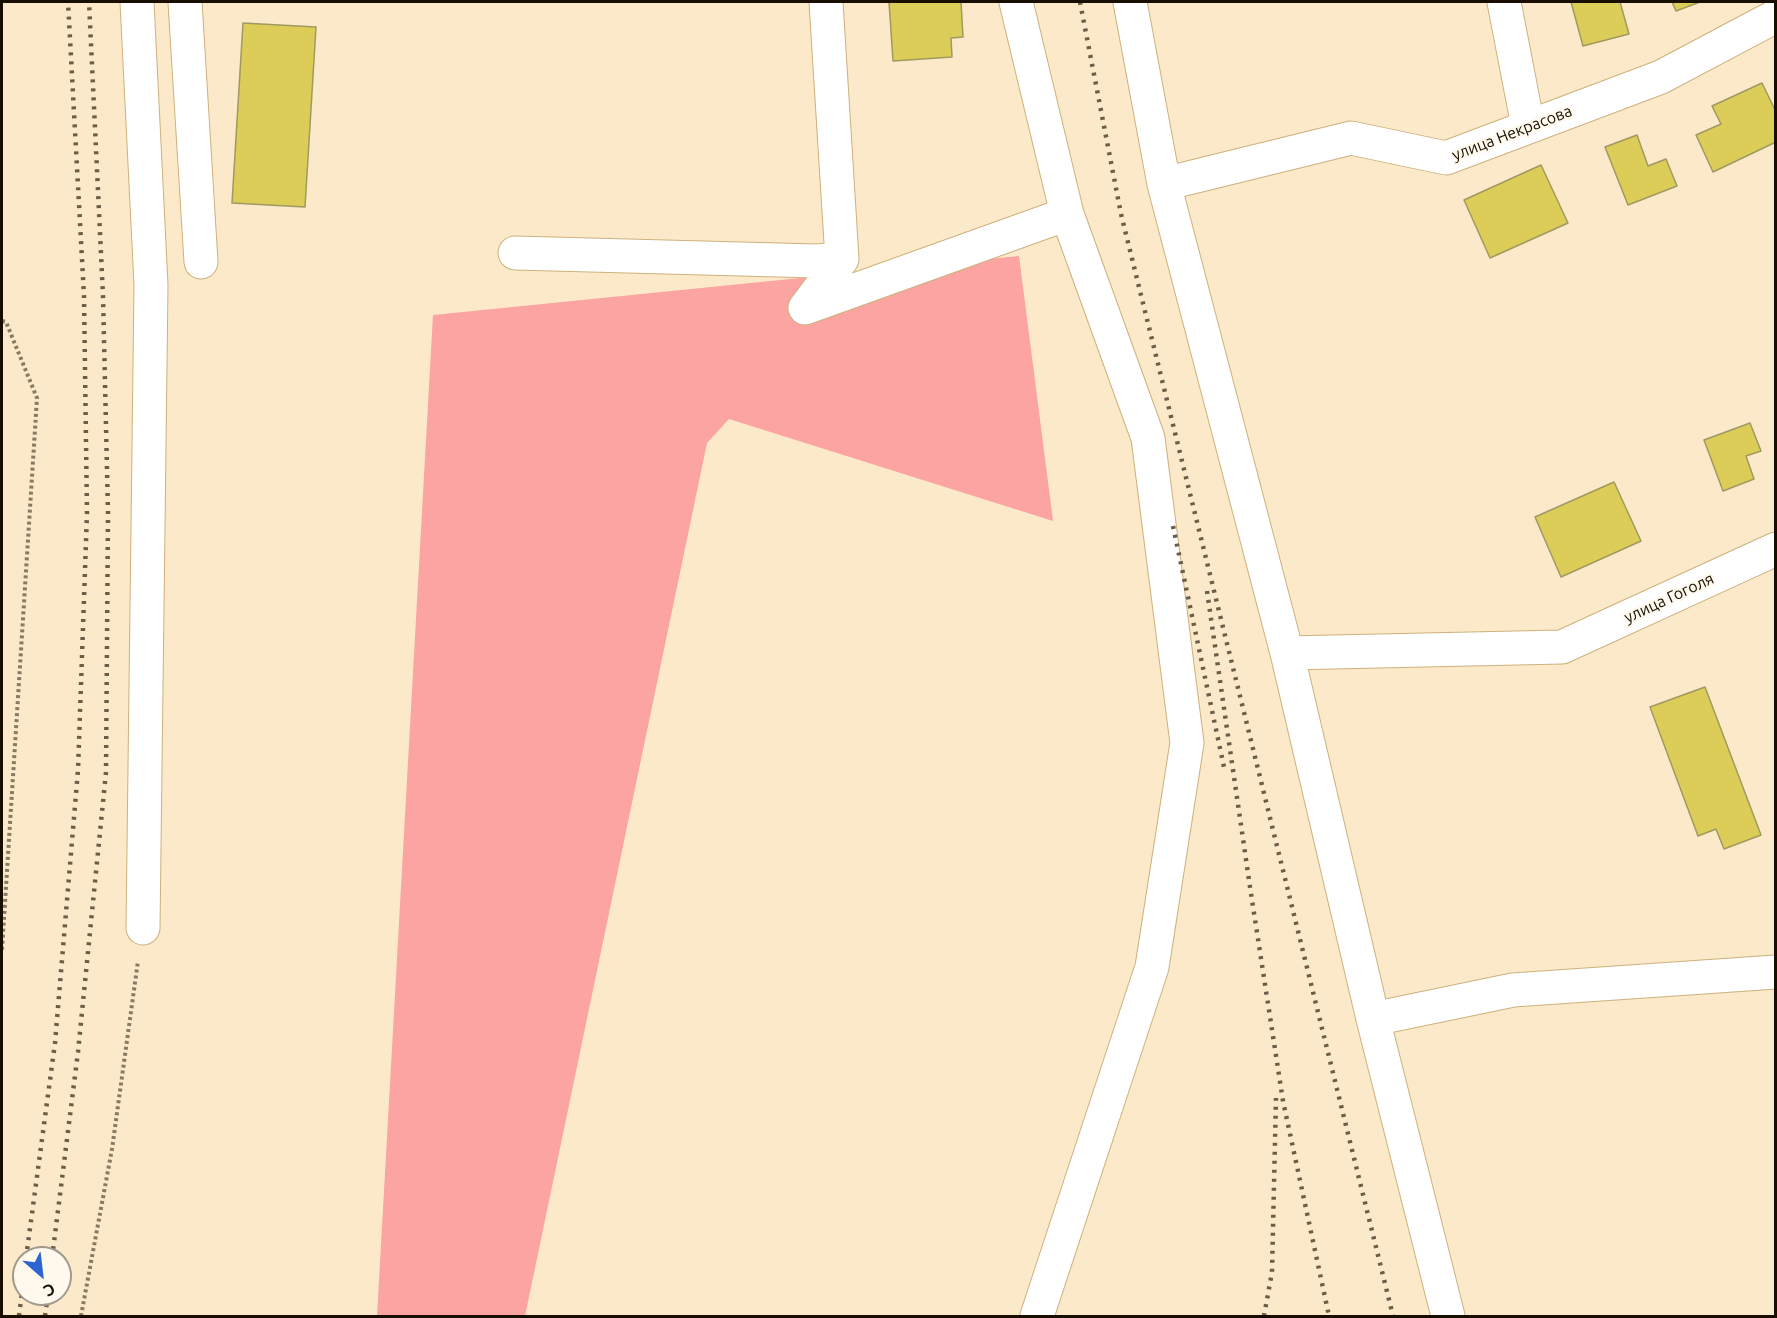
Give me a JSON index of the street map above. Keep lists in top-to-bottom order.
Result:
{
  "streets": {
    "street": ["улица Некрасова", "улица Гоголя"]
  },
  "north": "bottom right"
}
